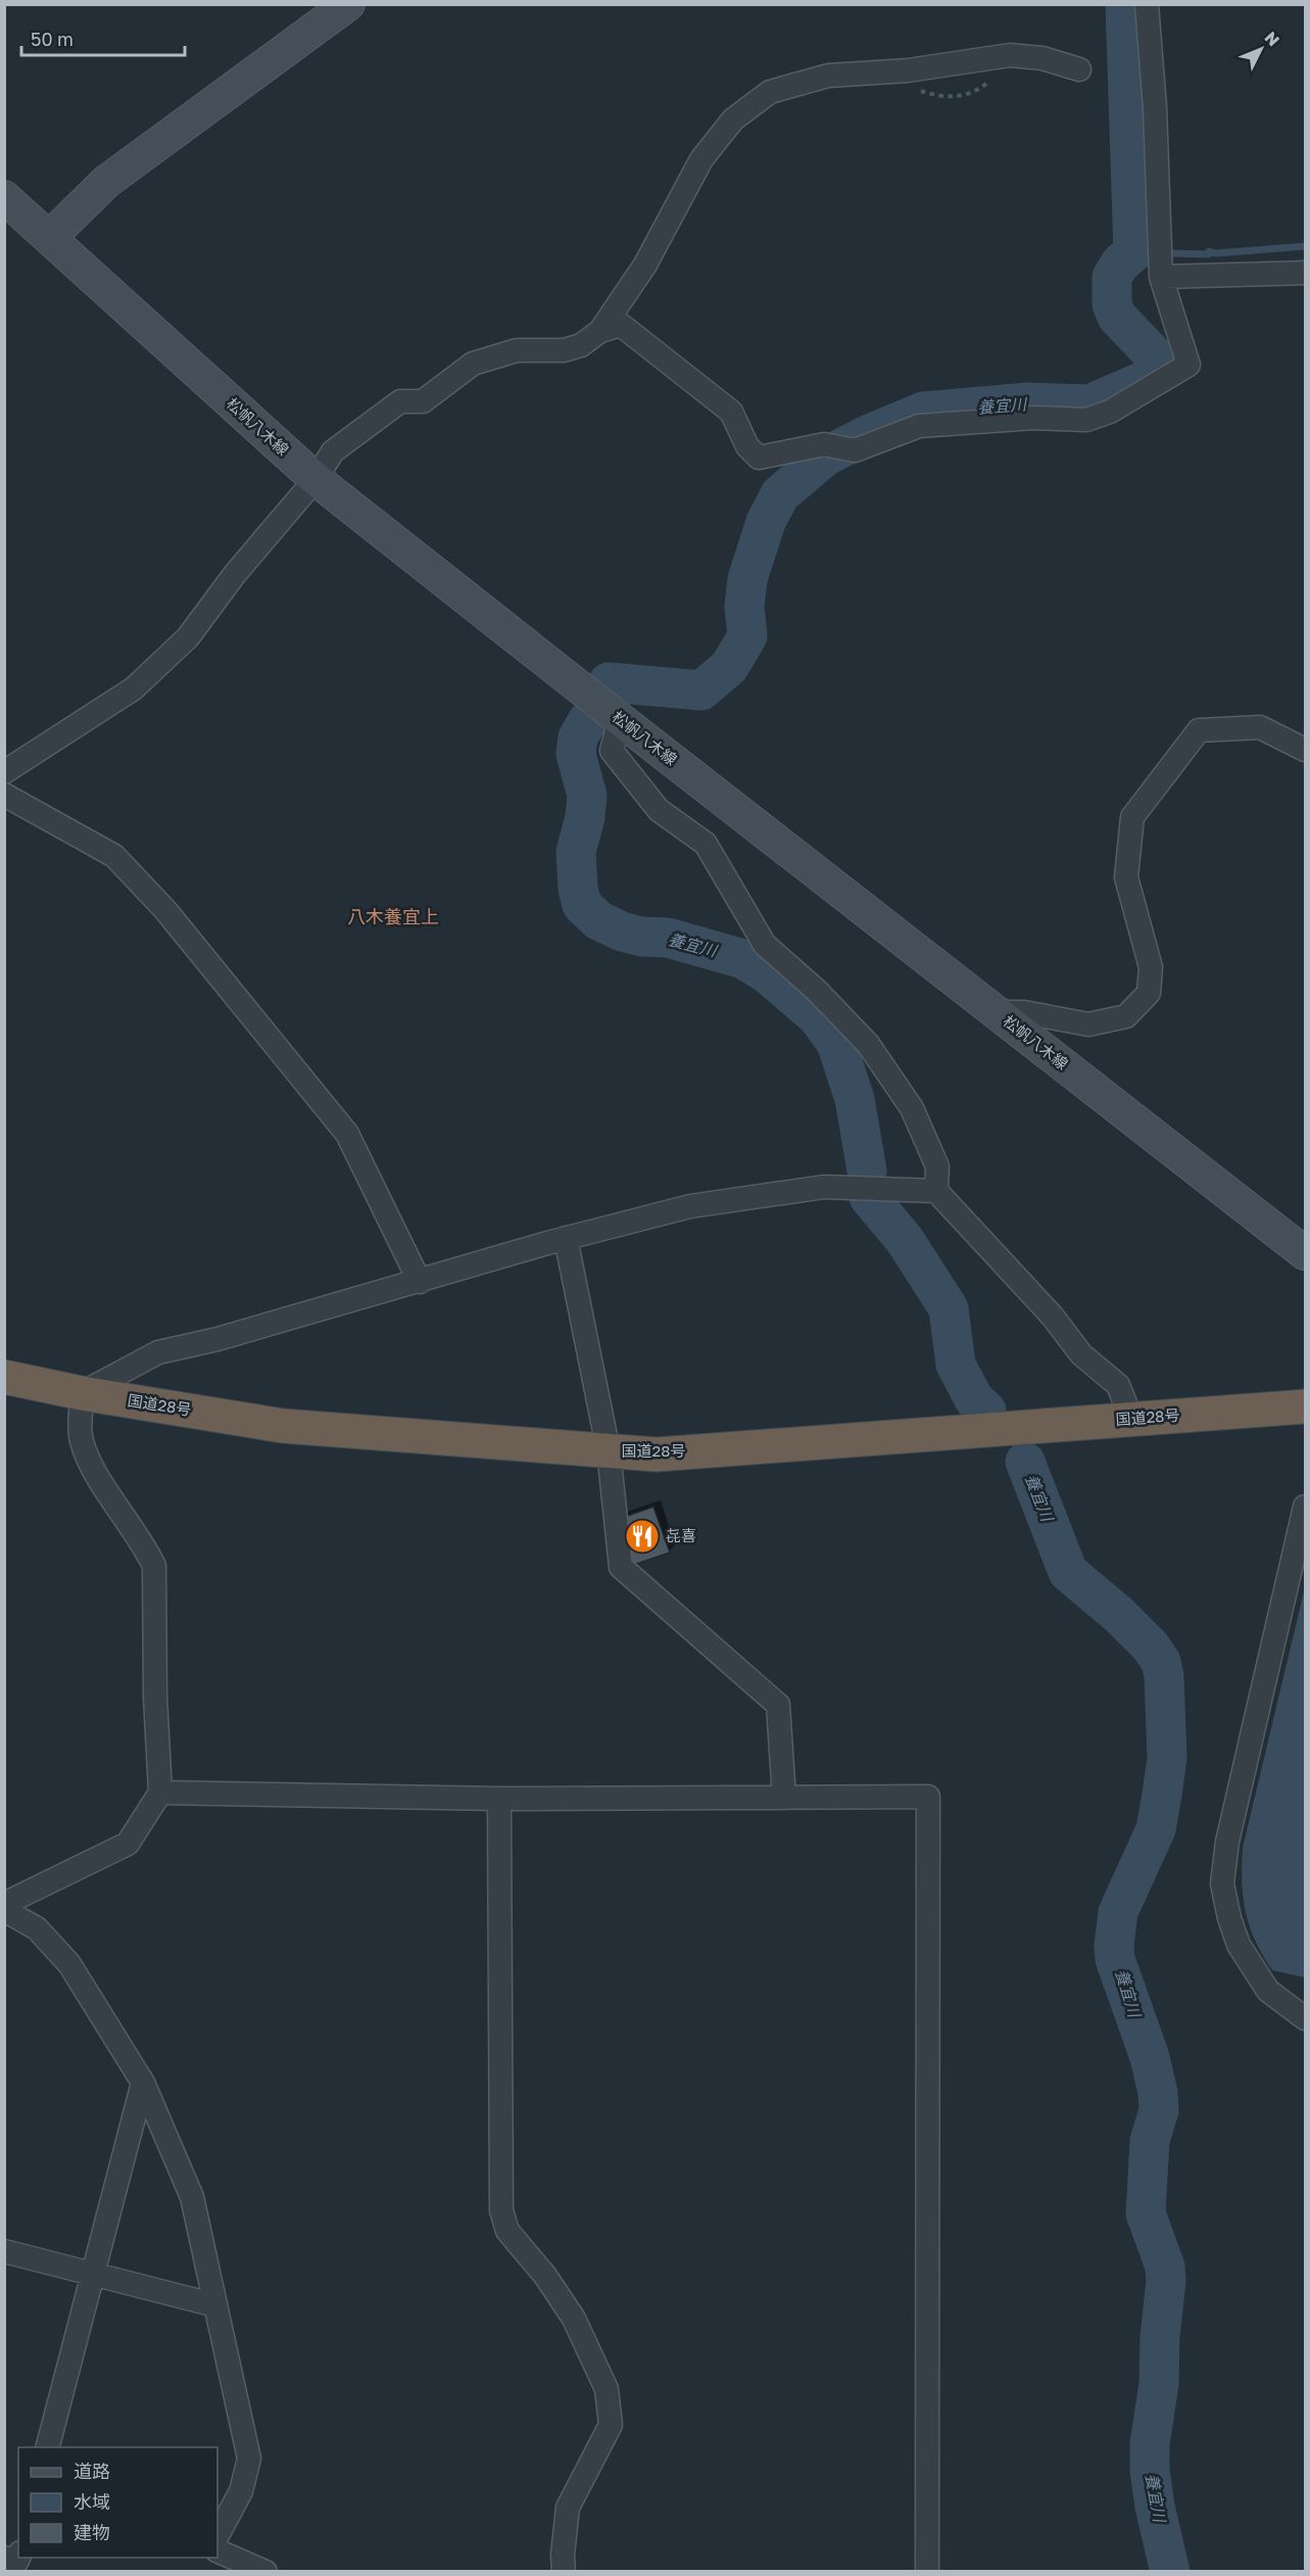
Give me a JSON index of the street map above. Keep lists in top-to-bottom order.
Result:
{
  "streets": {
    "highway": ["国道28号"],
    "main road": ["松帆八木線"]
  },
  "districts": ["八木養宜上"],
  "water": ["養宜川"],
  "places": {
    "restaurant": ["㐂喜"]
  },
  "legend": ["道路", "水域", "建物"],
  "scale_bar": "50 m",
  "north": "top right"
}
